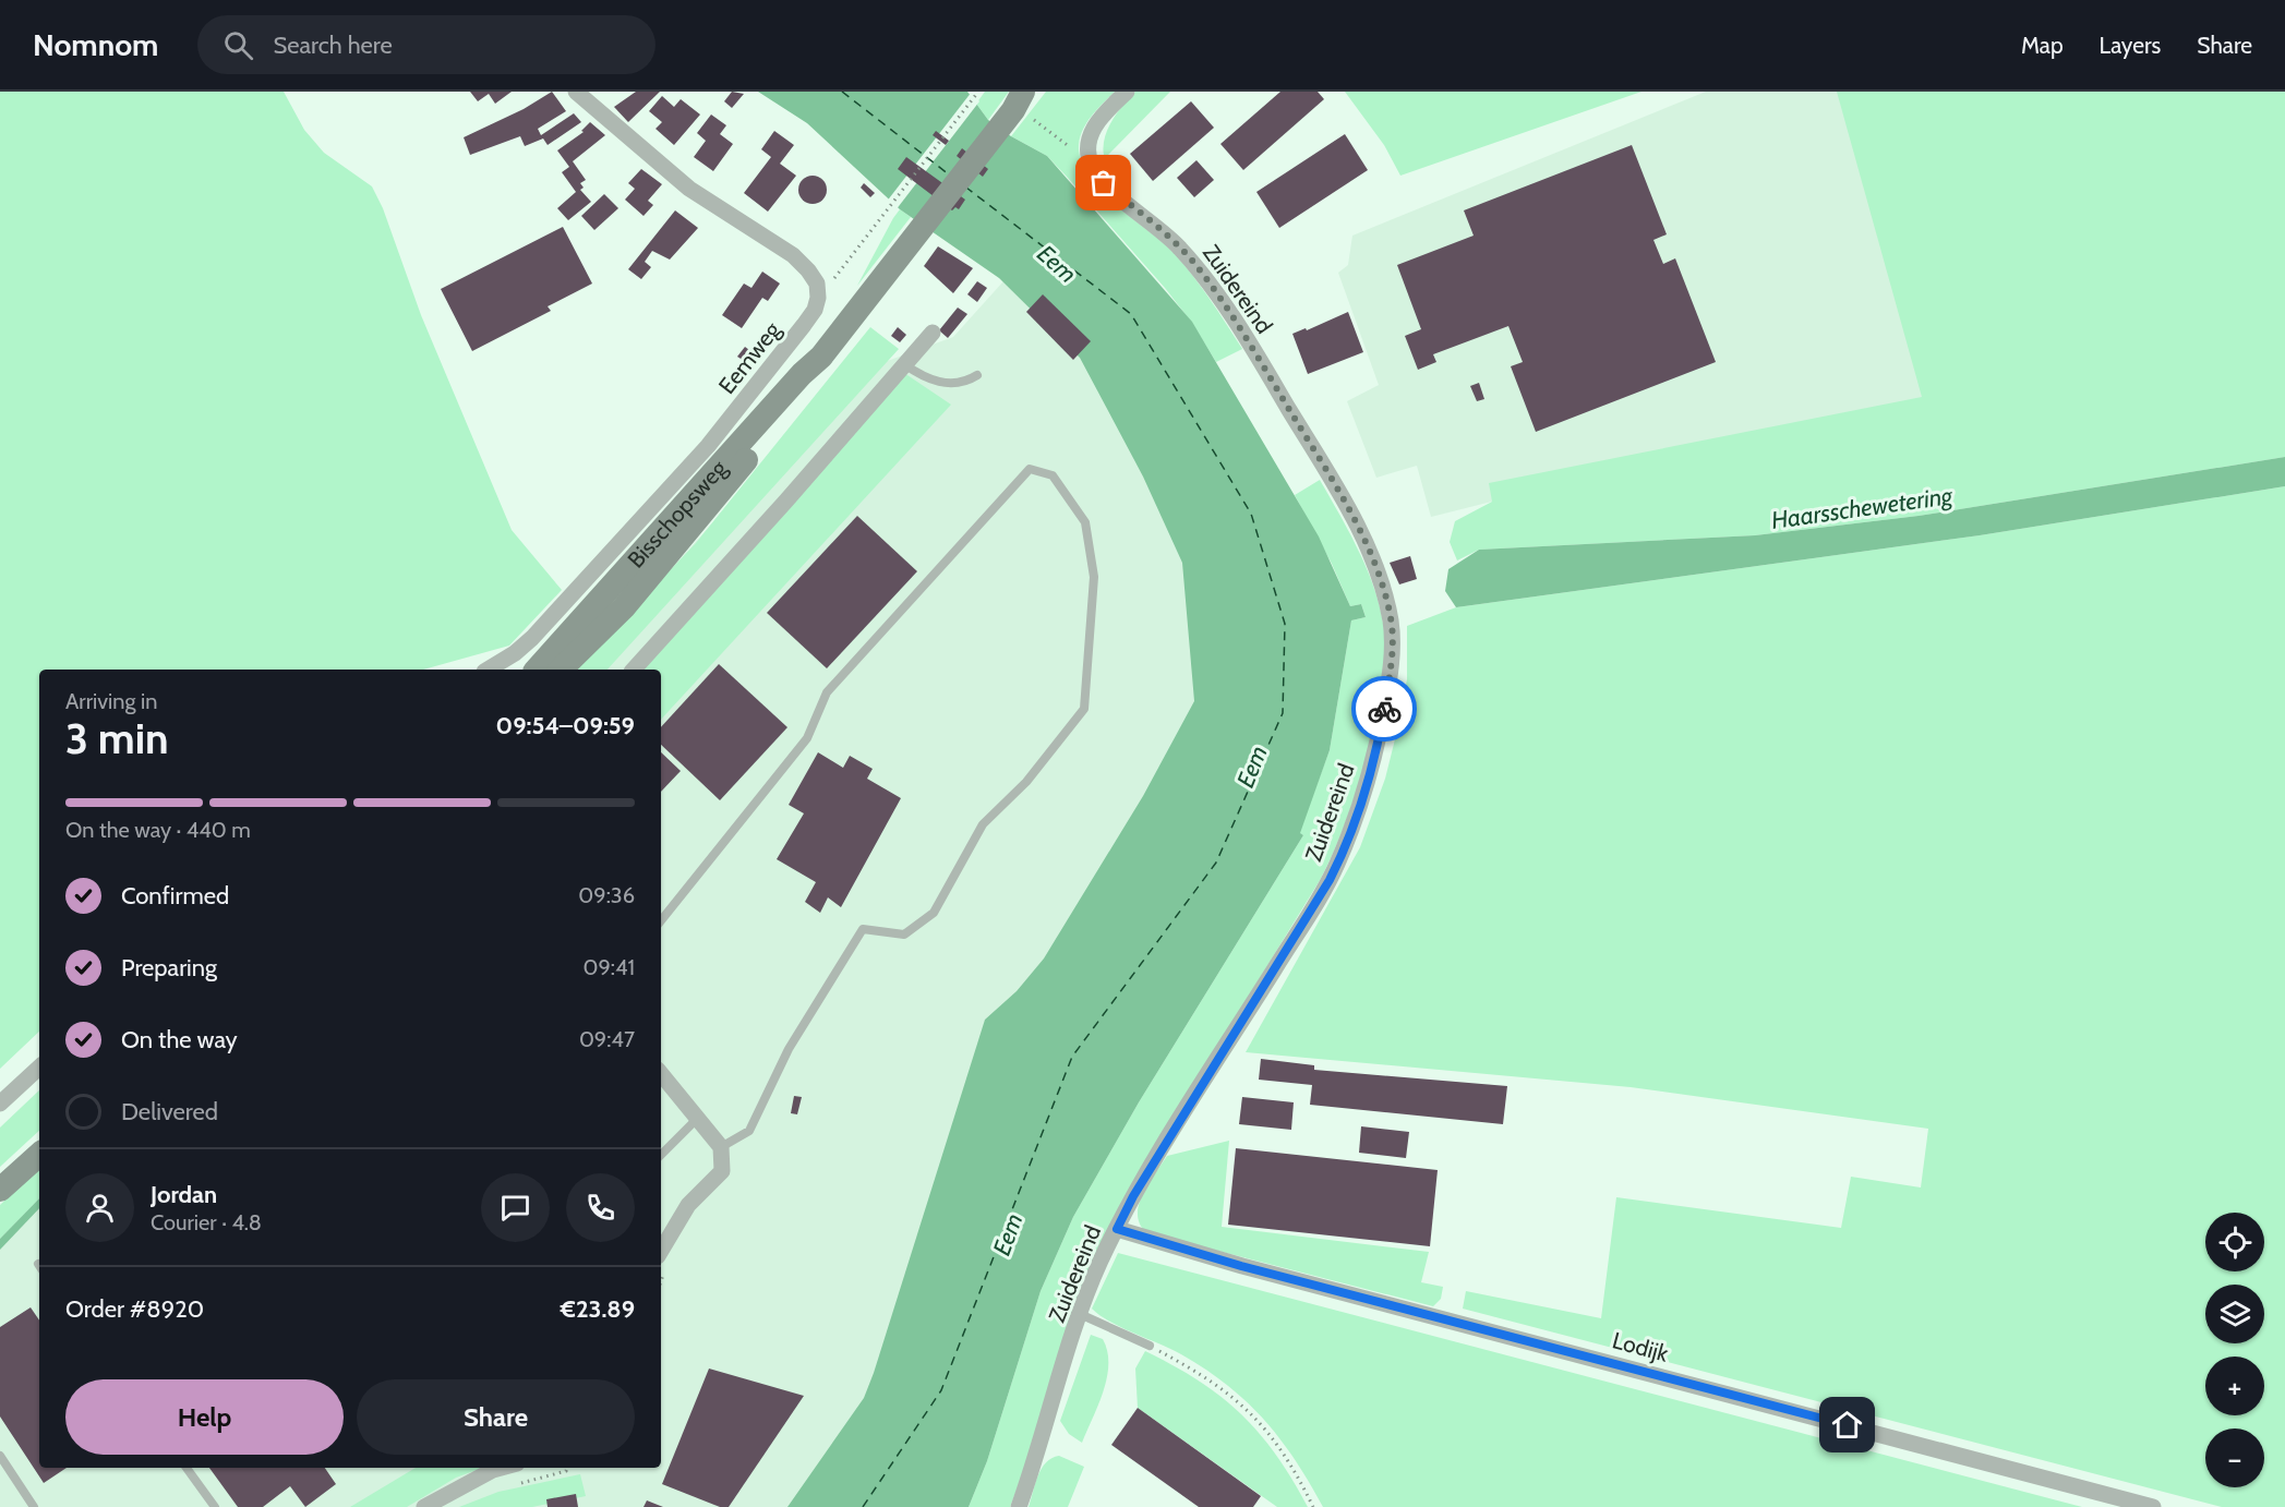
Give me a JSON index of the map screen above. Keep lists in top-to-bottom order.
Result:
{
  "streets": {
    "main road": ["Bisschopsweg"],
    "street": ["Zuidereind", "Eemweg", "Lodijk"]
  },
  "crossings": [
    ["Zuidereind", "Lodijk"]
  ],
  "water": ["Eem", "Haarsschewetering"],
  "page": {
    "header": "Nomnom",
    "search": "Search here",
    "nav": ["Map", "Layers", "Share"],
    "heading": ["3 min", "Arriving in", "09:54–09:59"],
    "panel": [
      "Jordan",
      "Courier · 4.8",
      "Order #8920",
      "€23.89"
    ],
    "bar": "On the way · 440 m",
    "list": [
      ["Confirmed", "09:36"],
      ["Preparing", "09:41"],
      ["On the way", "09:47"],
      "Delivered"
    ],
    "map_buttons": ["+", "−"],
    "buttons": ["Help", "Share"]
  }
}
